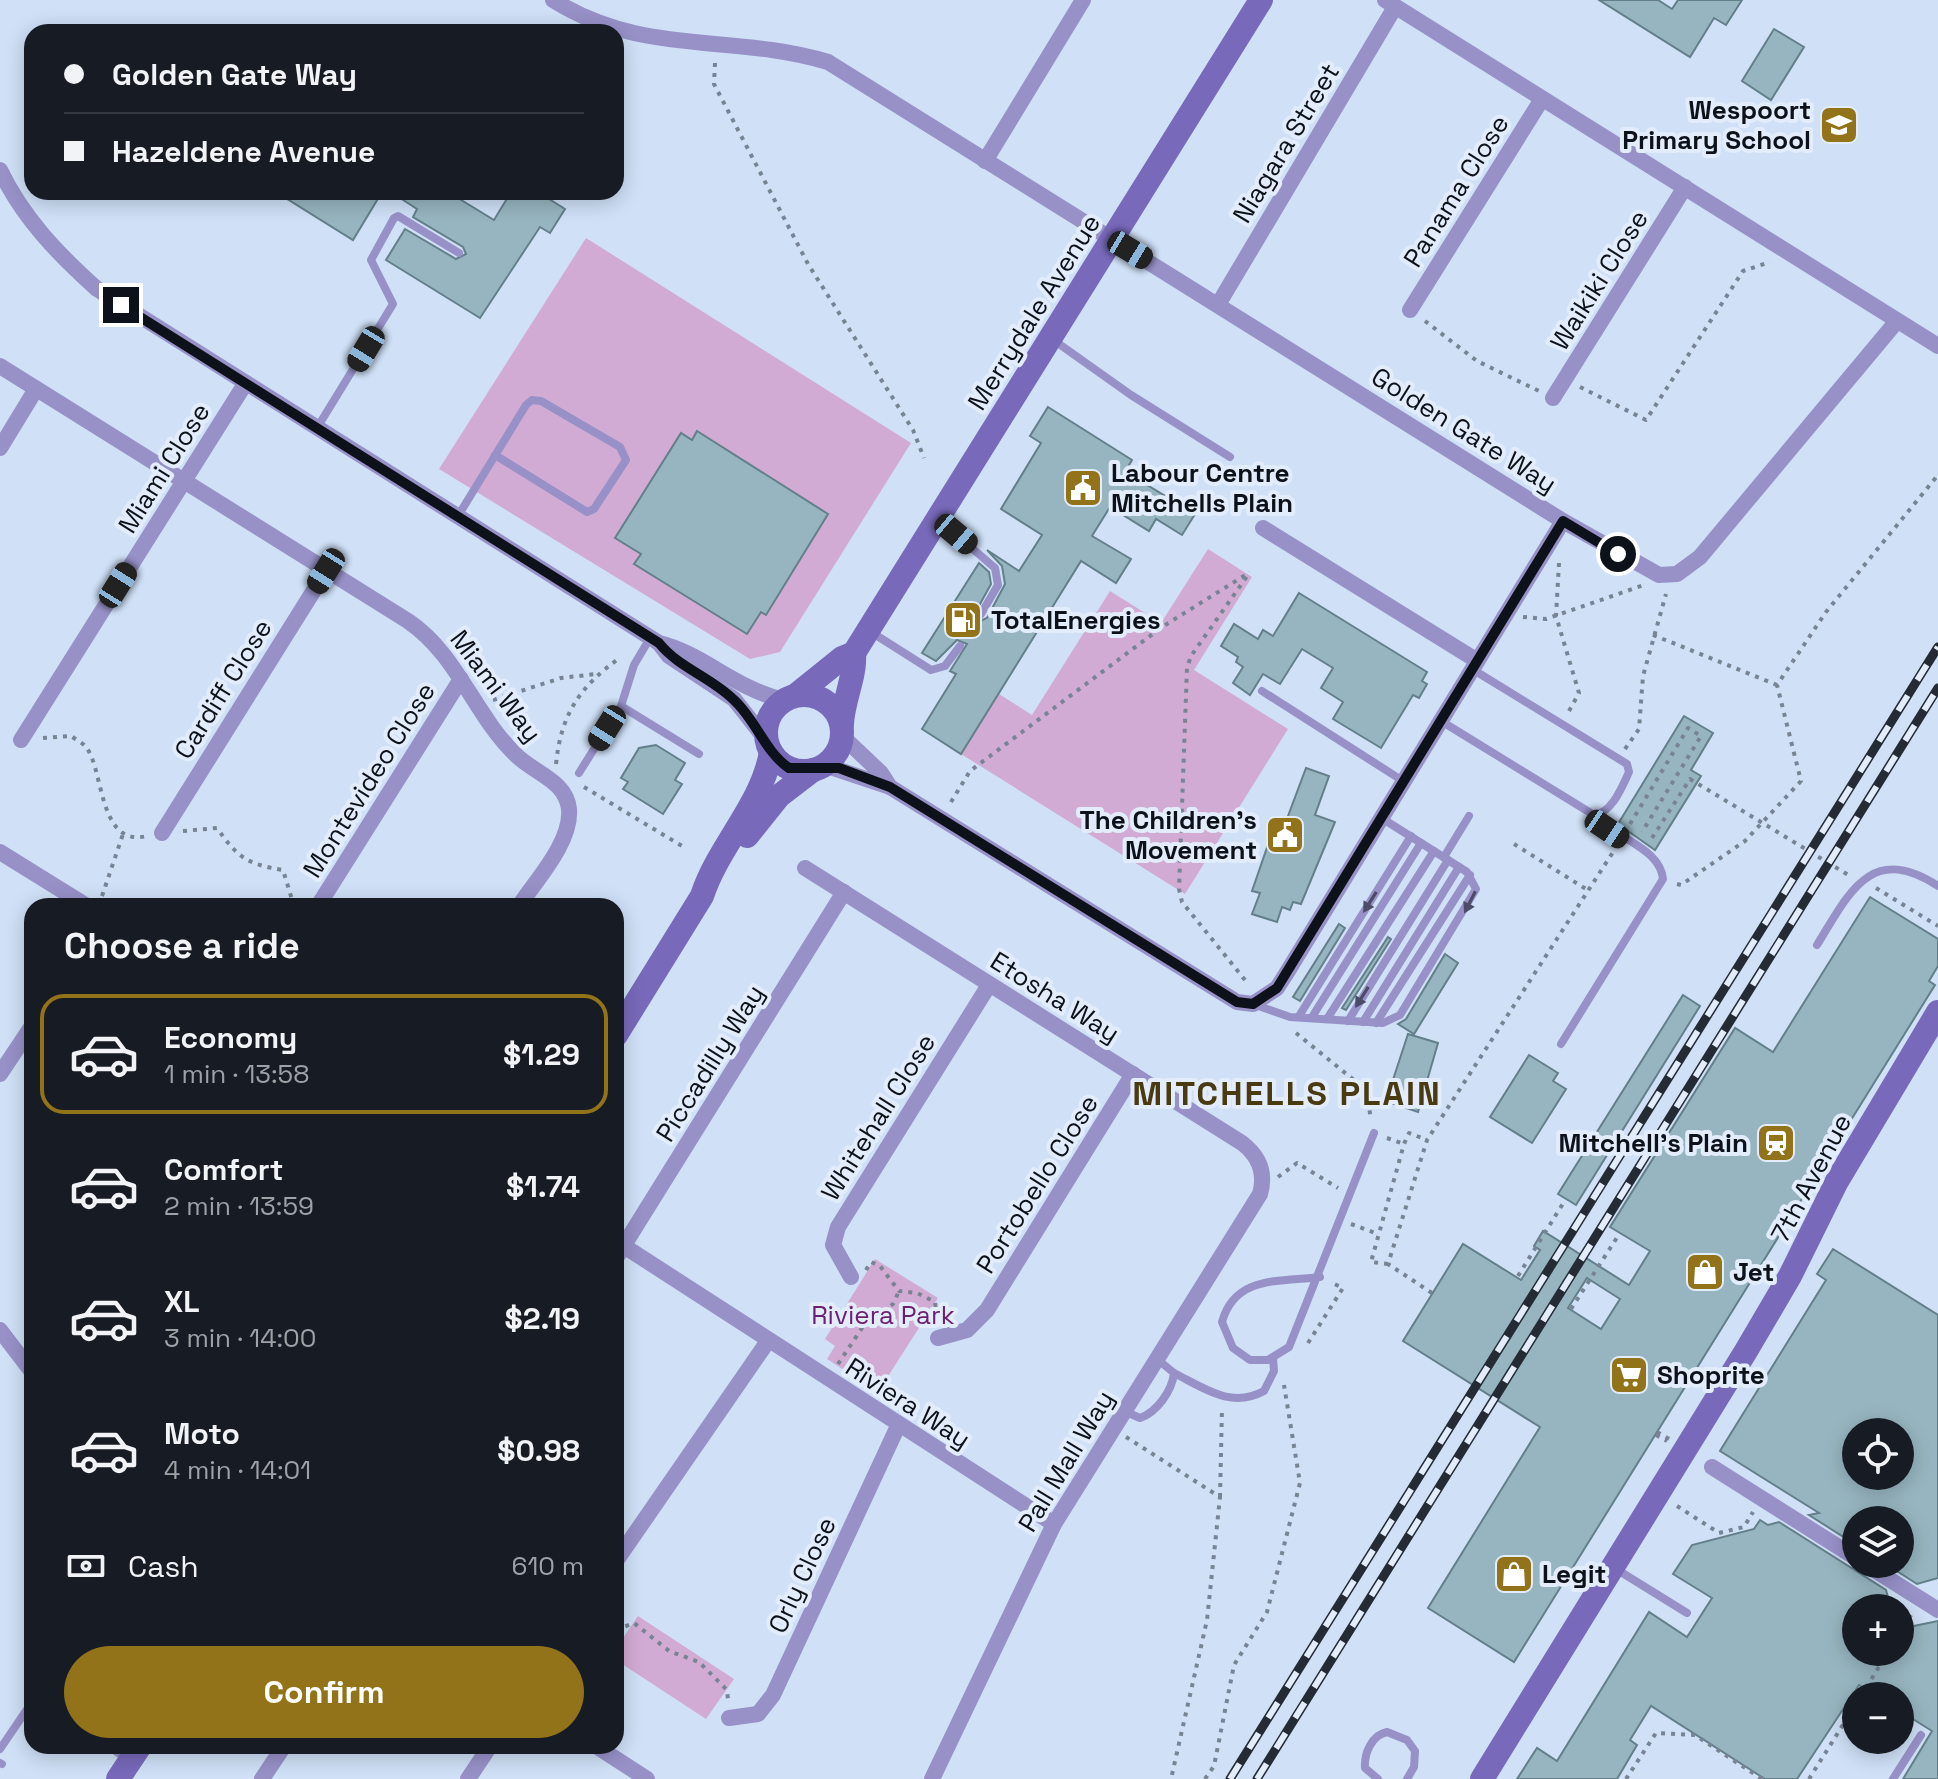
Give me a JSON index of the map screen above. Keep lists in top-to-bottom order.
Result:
{
  "streets": {
    "street": [
      "Niagara Street",
      "Panama Close",
      "Waikiki Close",
      "Merrydale Avenue",
      "Golden Gate Way",
      "Miami Close",
      "Miami Way",
      "Cardiff Close",
      "Montevideo Close",
      "Etosha Way",
      "Piccadilly Way",
      "Whitehall Close",
      "7th Avenue",
      "Portobello Close",
      "Riviera Way",
      "Pall Mall Way",
      "Orly Close"
    ]
  },
  "crossings": [
    ["Niagara Street", "Golden Gate Way"],
    ["Merrydale Avenue", "Golden Gate Way"],
    ["Miami Close", "Miami Way"],
    ["Miami Way", "Cardiff Close"],
    ["Miami Way", "Montevideo Close"],
    ["Etosha Way", "Piccadilly Way"],
    ["Etosha Way", "Whitehall Close"],
    ["Etosha Way", "Portobello Close"],
    ["Etosha Way", "Pall Mall Way"],
    ["Riviera Way", "Pall Mall Way"],
    ["Riviera Way", "Orly Close"]
  ],
  "districts": ["MITCHELLS PLAIN"],
  "parks": ["Riviera Park"],
  "places": {
    "school or university": ["Wespoort Primary School"],
    "public building": ["Labour Centre Mitchells Plain", "The Children's Movement"],
    "fuel station": ["TotalEnergies"],
    "station": ["Mitchell's Plain"],
    "shop": ["Jet", "Legit"],
    "supermarket": ["Shoprite"]
  },
  "page": {
    "banner": ["Golden Gate Way", "Hazeldene Avenue"],
    "heading": "Choose a ride",
    "list": [
      {
        "name": "Economy",
        "note": "1 min · 13:58",
        "value": "$1.29"
      },
      {
        "name": "Comfort",
        "note": "2 min · 13:59",
        "value": "$1.74"
      },
      {
        "name": "XL",
        "note": "3 min · 14:00",
        "value": "$2.19"
      },
      {
        "name": "Moto",
        "note": "4 min · 14:01",
        "value": "$0.98"
      }
    ],
    "map_buttons": ["+", "−"],
    "pay": ["Cash", "610 m"],
    "buttons": "Confirm"
  }
}
